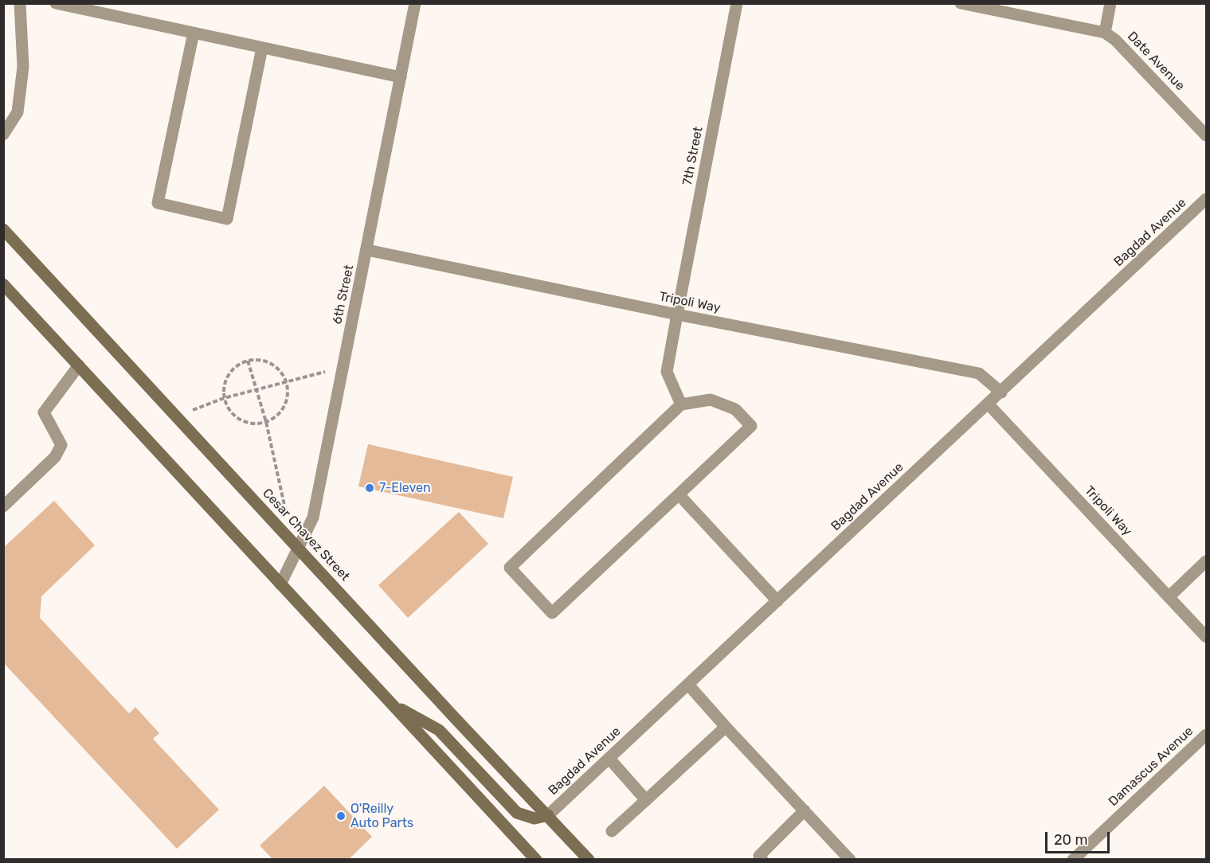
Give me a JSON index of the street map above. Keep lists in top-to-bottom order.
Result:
{
  "streets": {
    "main road": ["Cesar Chavez Street"],
    "street": [
      "Date Avenue",
      "7th Street",
      "Bagdad Avenue",
      "6th Street",
      "Tripoli Way",
      "Damascus Avenue"
    ]
  },
  "crossings": [
    ["7th Street", "Tripoli Way"],
    ["Bagdad Avenue", "Tripoli Way"],
    ["Bagdad Avenue", "Cesar Chavez Street"],
    ["6th Street", "Tripoli Way"],
    ["6th Street", "Cesar Chavez Street"]
  ],
  "places": ["7-Eleven", "O'Reilly Auto Parts"],
  "scale_bar": "20 m"
}
